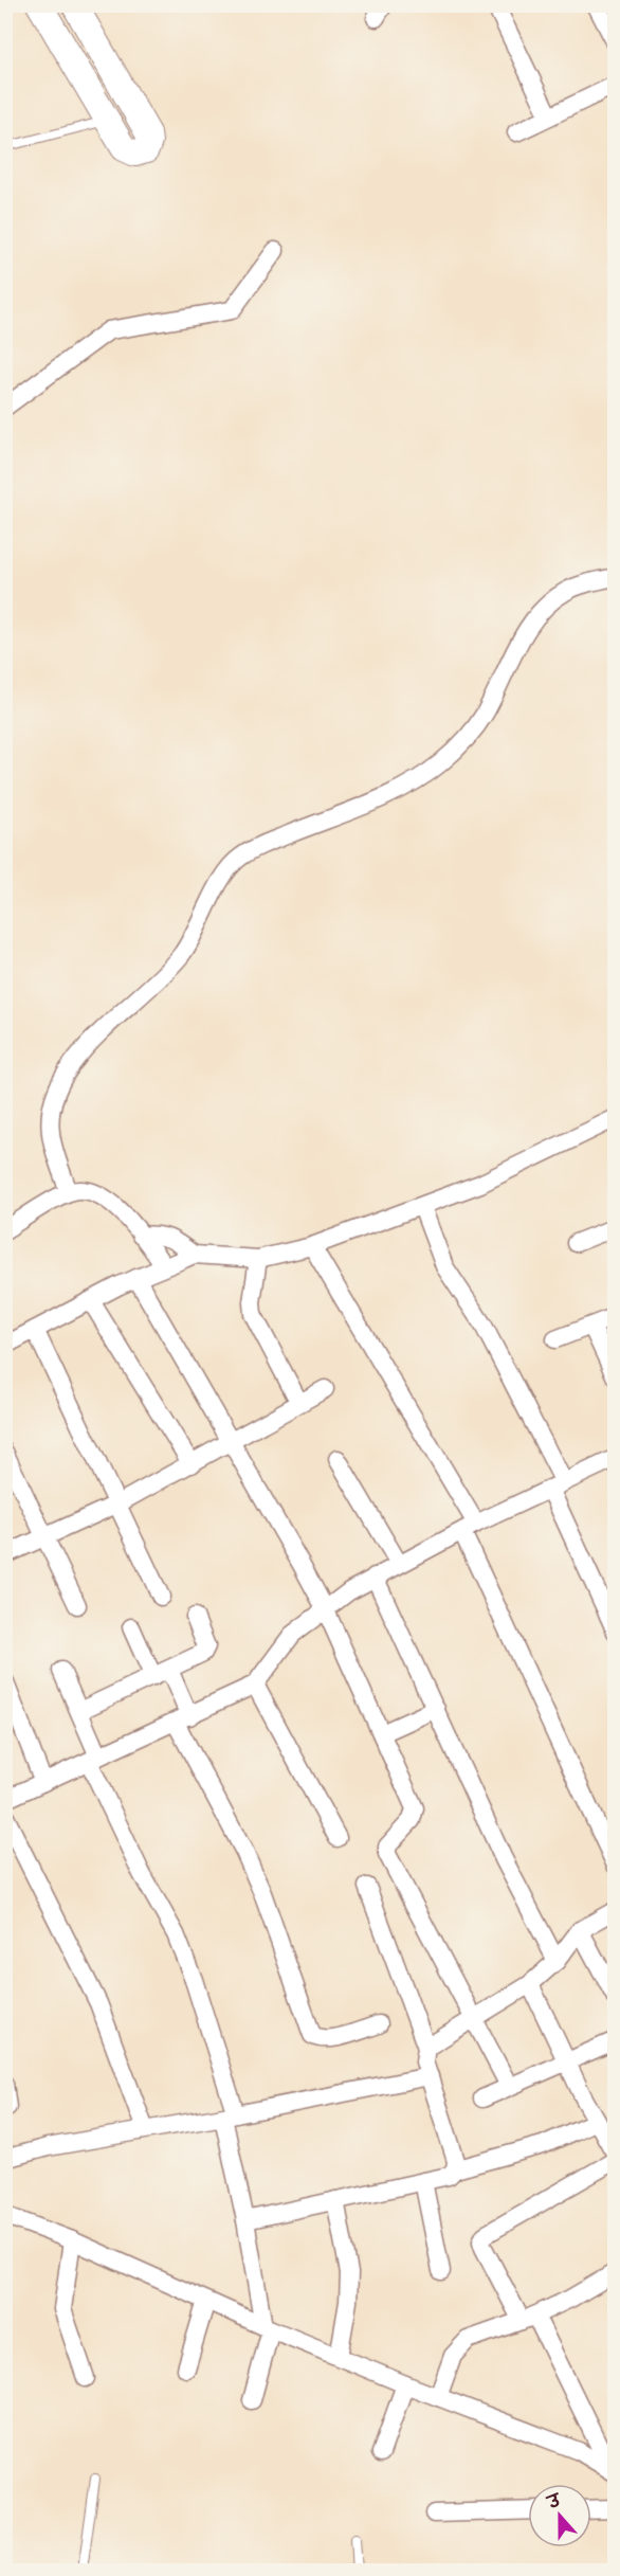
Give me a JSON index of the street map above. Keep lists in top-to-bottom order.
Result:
{
  "north": "top"
}
